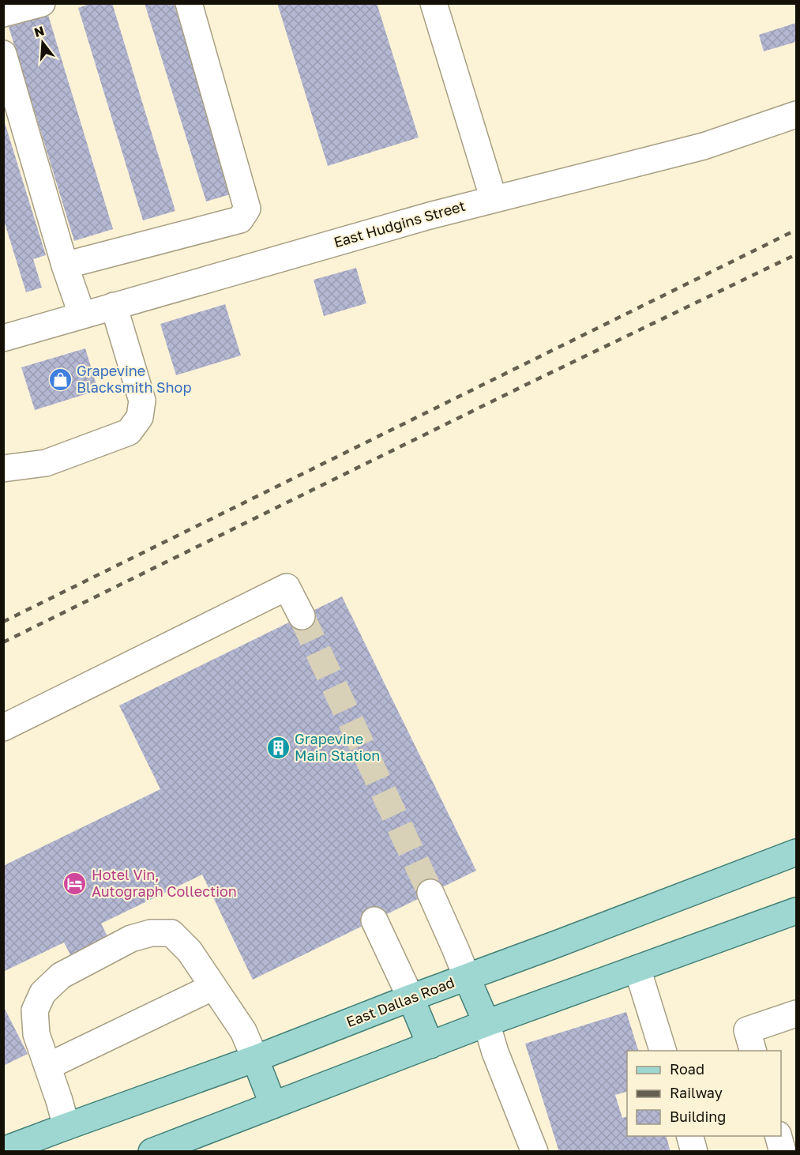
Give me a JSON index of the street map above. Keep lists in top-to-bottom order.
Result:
{
  "streets": {
    "main road": ["East Dallas Road"],
    "street": ["East Hudgins Street"]
  },
  "places": {
    "shop": ["Grapevine Blacksmith Shop"],
    "building": ["Grapevine Main Station"],
    "hotel": ["Hotel Vin, Autograph Collection"]
  },
  "legend": ["Road", "Railway", "Building"],
  "north": "top"
}
